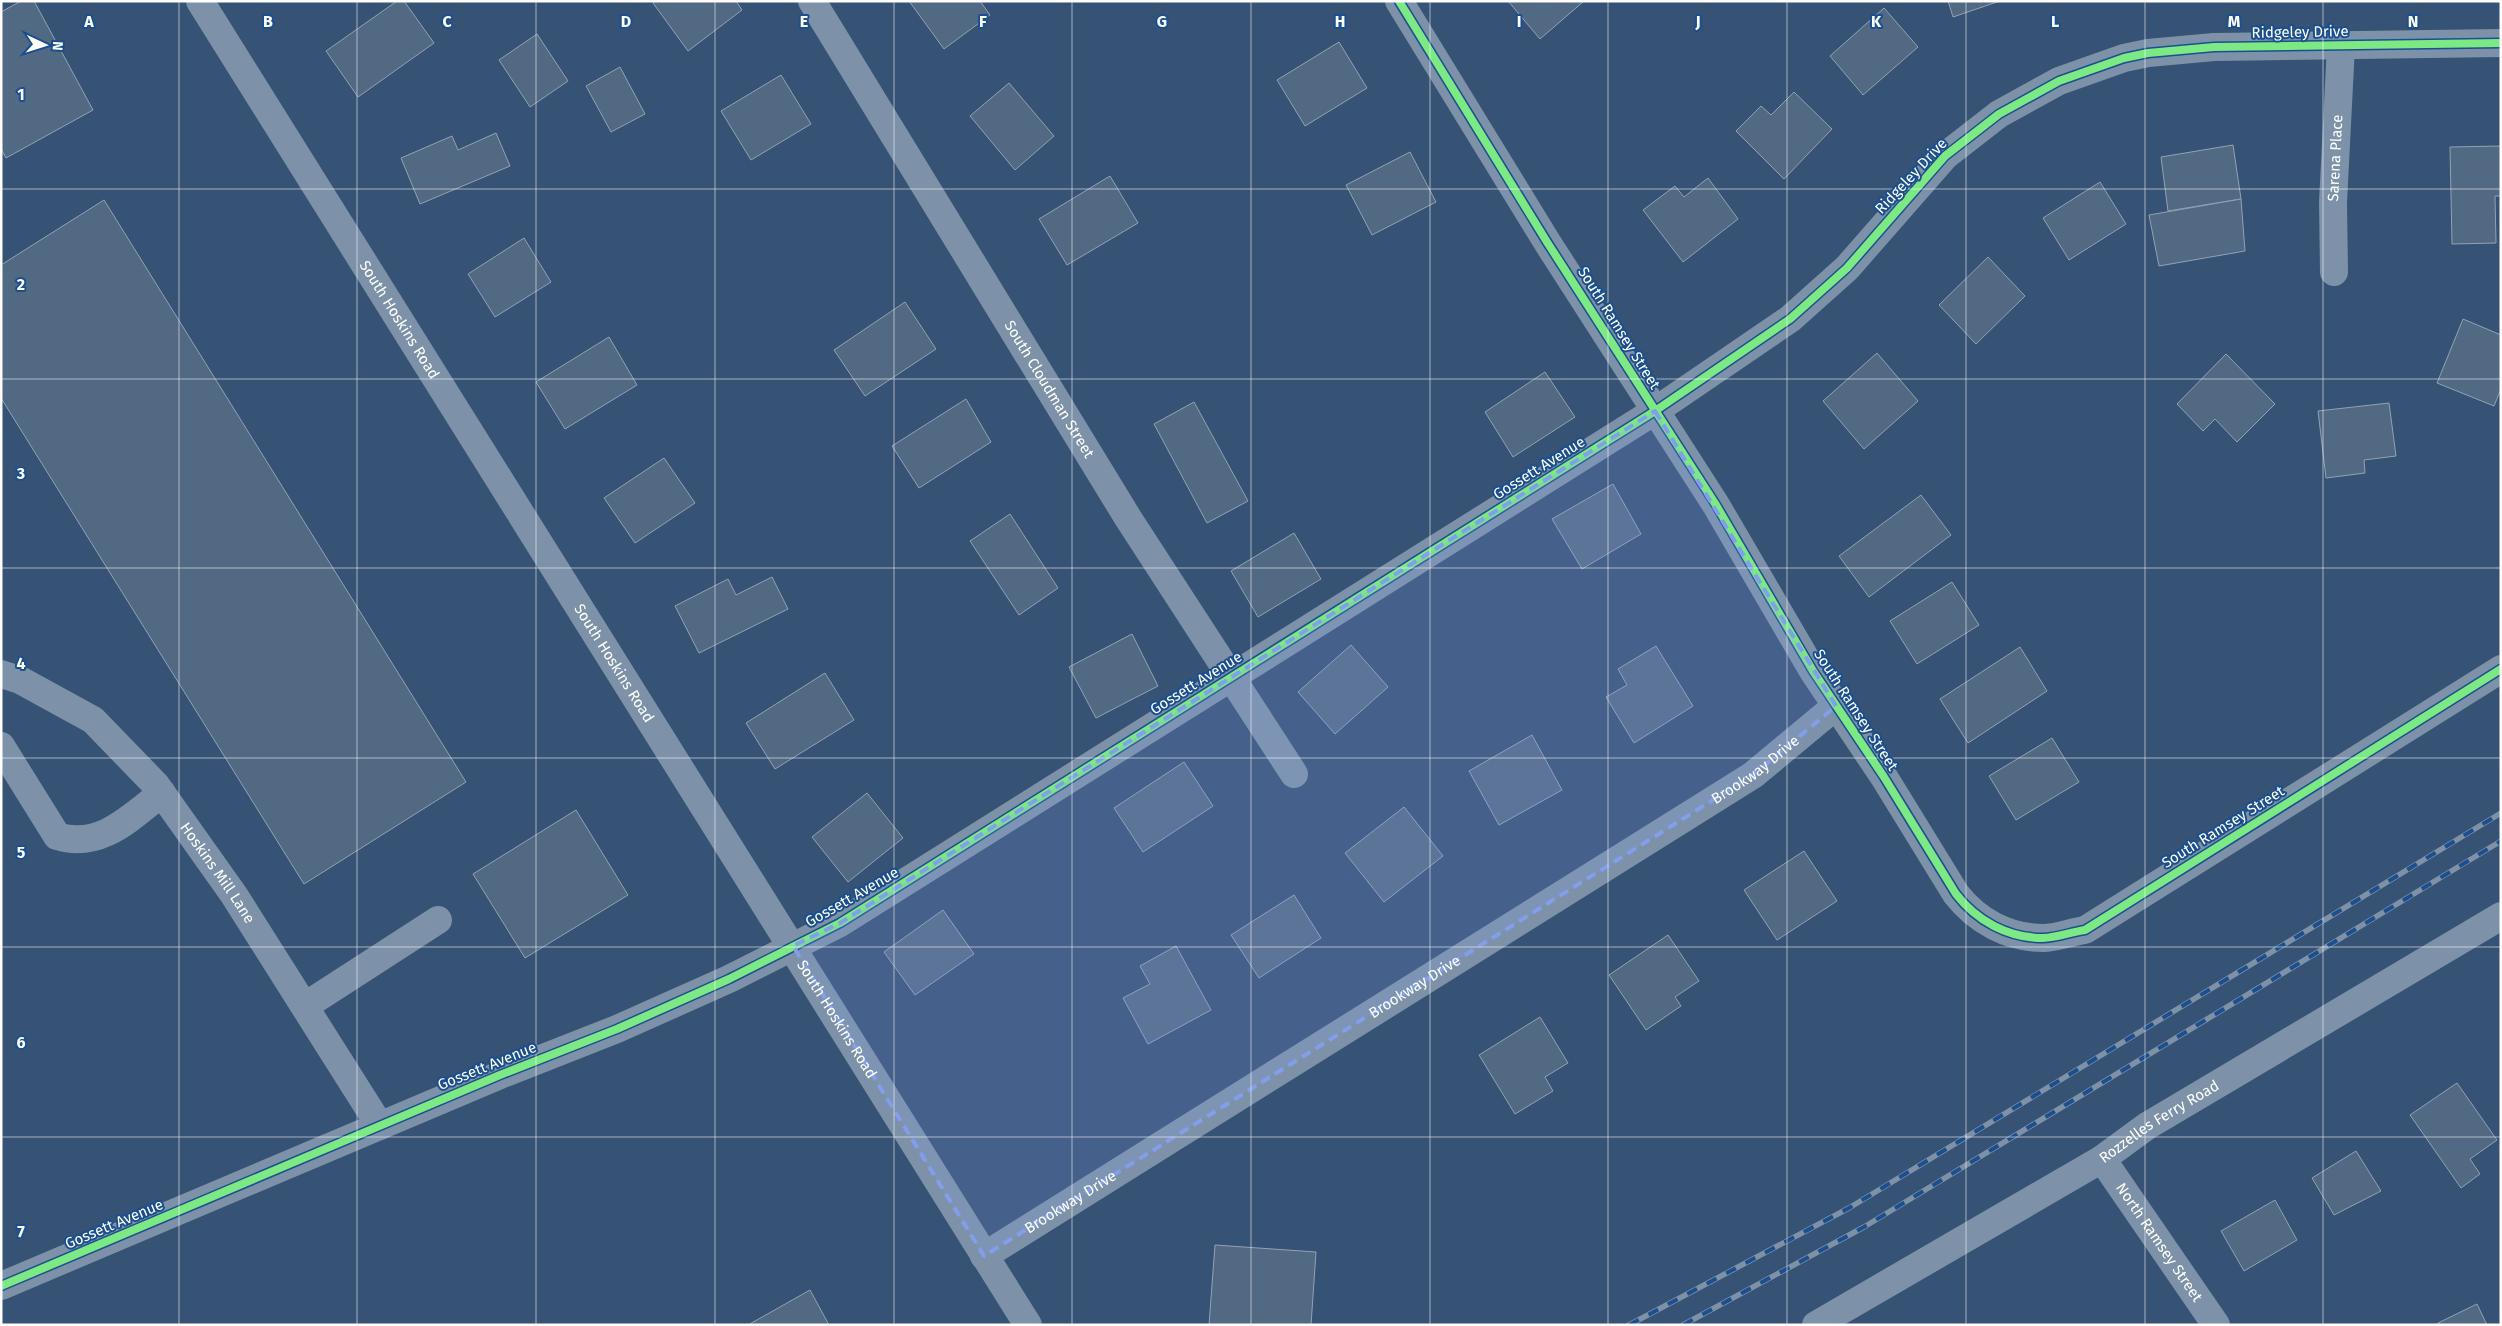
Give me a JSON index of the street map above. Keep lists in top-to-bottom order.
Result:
{
  "streets": {
    "street": [
      "Ridgeley Drive",
      "Sarena Place",
      "South Hoskins Road",
      "South Ramsey Street",
      "South Cloudman Street",
      "Gossett Avenue",
      "Brookway Drive",
      "Hoskins Mill Lane",
      "Rozzelles Ferry Road",
      "North Ramsey Street"
    ]
  },
  "crossings": [
    ["Ridgeley Drive", "Sarena Place"],
    ["Ridgeley Drive", "South Ramsey Street"],
    ["Ridgeley Drive", "Gossett Avenue"],
    ["South Hoskins Road", "Gossett Avenue"],
    ["South Hoskins Road", "Brookway Drive"],
    ["South Ramsey Street", "Gossett Avenue"],
    ["South Ramsey Street", "Brookway Drive"],
    ["South Cloudman Street", "Gossett Avenue"],
    ["Gossett Avenue", "Hoskins Mill Lane"],
    ["Rozzelles Ferry Road", "North Ramsey Street"]
  ],
  "north": "right",
  "grid": {
    "columns": [
      "A",
      "B",
      "C",
      "D",
      "E",
      "F",
      "G",
      "H",
      "I",
      "J",
      "K",
      "L",
      "M",
      "N"
    ],
    "rows": [
      "1",
      "2",
      "3",
      "4",
      "5",
      "6",
      "7"
    ]
  }
}
